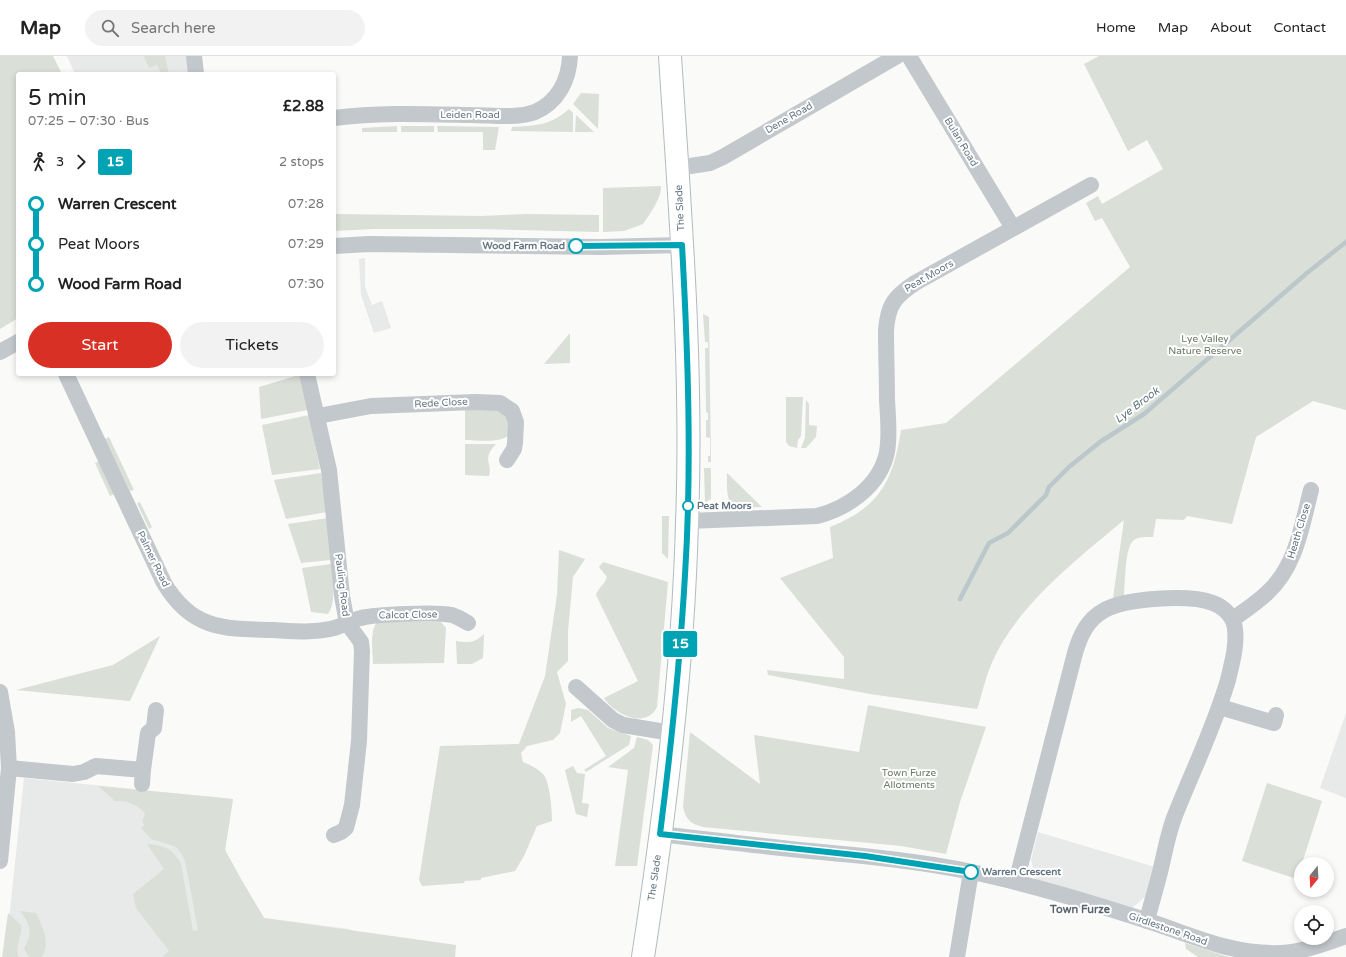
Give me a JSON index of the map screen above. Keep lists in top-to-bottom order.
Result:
{
  "streets": {
    "main road": ["The Slade"],
    "street": [
      "Leiden Road",
      "Dene Road",
      "Bulan Road",
      "Peat Moors",
      "Rede Close",
      "Heath Close",
      "Palmer Road",
      "Pauling Road",
      "Calcot Close",
      "Girdlestone Road"
    ]
  },
  "crossings": [
    ["Dene Road", "The Slade"],
    ["Bulan Road", "Peat Moors"],
    ["The Slade", "Peat Moors"],
    ["The Slade", "Girdlestone Road"],
    ["Rede Close", "Pauling Road"],
    ["Palmer Road", "Pauling Road"],
    ["Palmer Road", "Calcot Close"],
    ["Pauling Road", "Calcot Close"]
  ],
  "districts": ["Town Furze"],
  "water": ["Lye Brook"],
  "parks": ["Lye Valley Nature Reserve", "Town Furze Allotments"],
  "places": ["Wood Farm Road", "Peat Moors", "Warren Crescent"],
  "lines": ["bus line 15"],
  "north": "bottom",
  "page": {
    "header": "Map",
    "search": "Search here",
    "nav": [
      "Home",
      "Map",
      "About",
      "Contact"
    ],
    "on_map": "15",
    "heading": ["5 min", "07:25 – 07:30 · Bus", "£2.88"],
    "legs": ["3", "15", "2 stops"],
    "list": [
      {
        "name": "Warren Crescent",
        "value": "07:28"
      },
      {
        "name": "Peat Moors",
        "value": "07:29"
      },
      {
        "name": "Wood Farm Road",
        "value": "07:30"
      }
    ],
    "buttons": ["Start", "Tickets"]
  }
}
